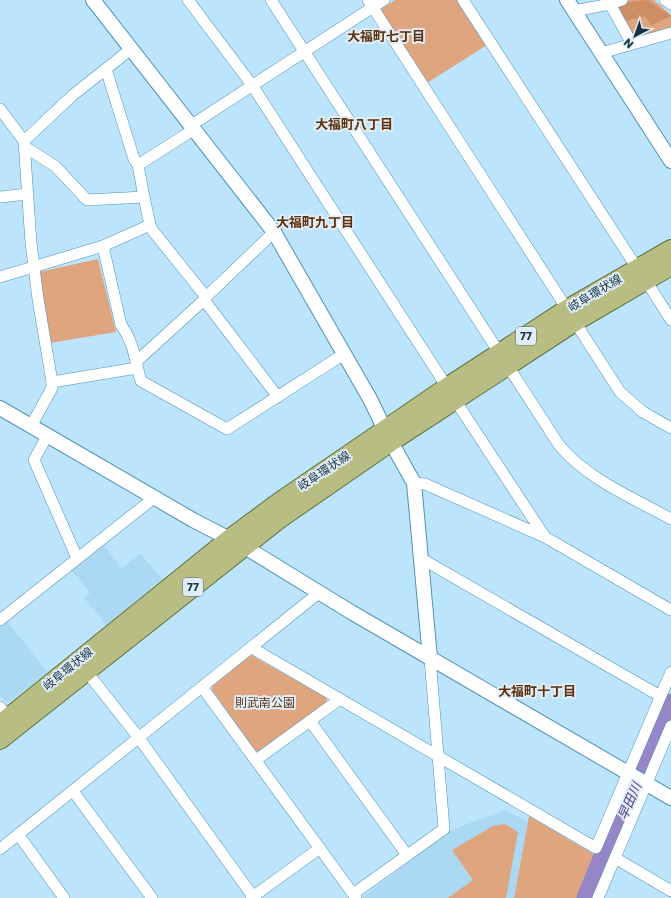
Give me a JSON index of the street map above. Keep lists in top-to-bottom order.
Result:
{
  "streets": {
    "main road": ["岐阜環状線", "77"]
  },
  "districts": [
    "大福町七丁目",
    "大福町八丁目",
    "大福町九丁目",
    "大福町十丁目"
  ],
  "water": ["早田川"],
  "parks": ["則武南公園"],
  "north": "bottom left"
}
